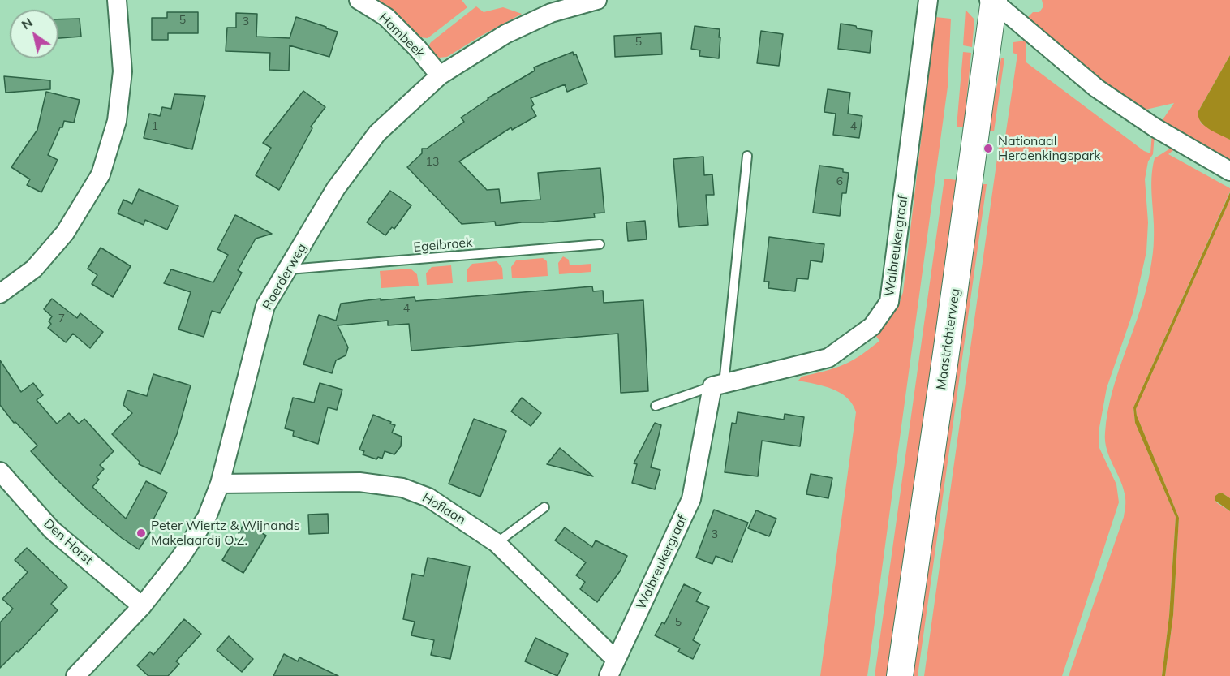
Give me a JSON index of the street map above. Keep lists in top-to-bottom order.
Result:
{
  "streets": {
    "main road": ["Maastrichterweg"],
    "street": [
      "Hambeek",
      "Walbreukergraaf",
      "Roerderweg",
      "Hoflaan",
      "Den Horst"
    ],
    "lane": ["Egelbroek"]
  },
  "crossings": [
    ["Hambeek", "Roerderweg"],
    ["Egelbroek", "Roerderweg"],
    ["Walbreukergraaf", "Hoflaan"],
    ["Roerderweg", "Hoflaan"],
    ["Roerderweg", "Den Horst"]
  ],
  "places": ["Nationaal Herdenkingspark", "Peter Wiertz & Wijnands Makelaardij O.Z."],
  "house_numbers": [
    "5",
    "3",
    "5",
    "1",
    "4",
    "13",
    "6",
    "4",
    "7",
    "3",
    "5"
  ],
  "north": "top left"
}
